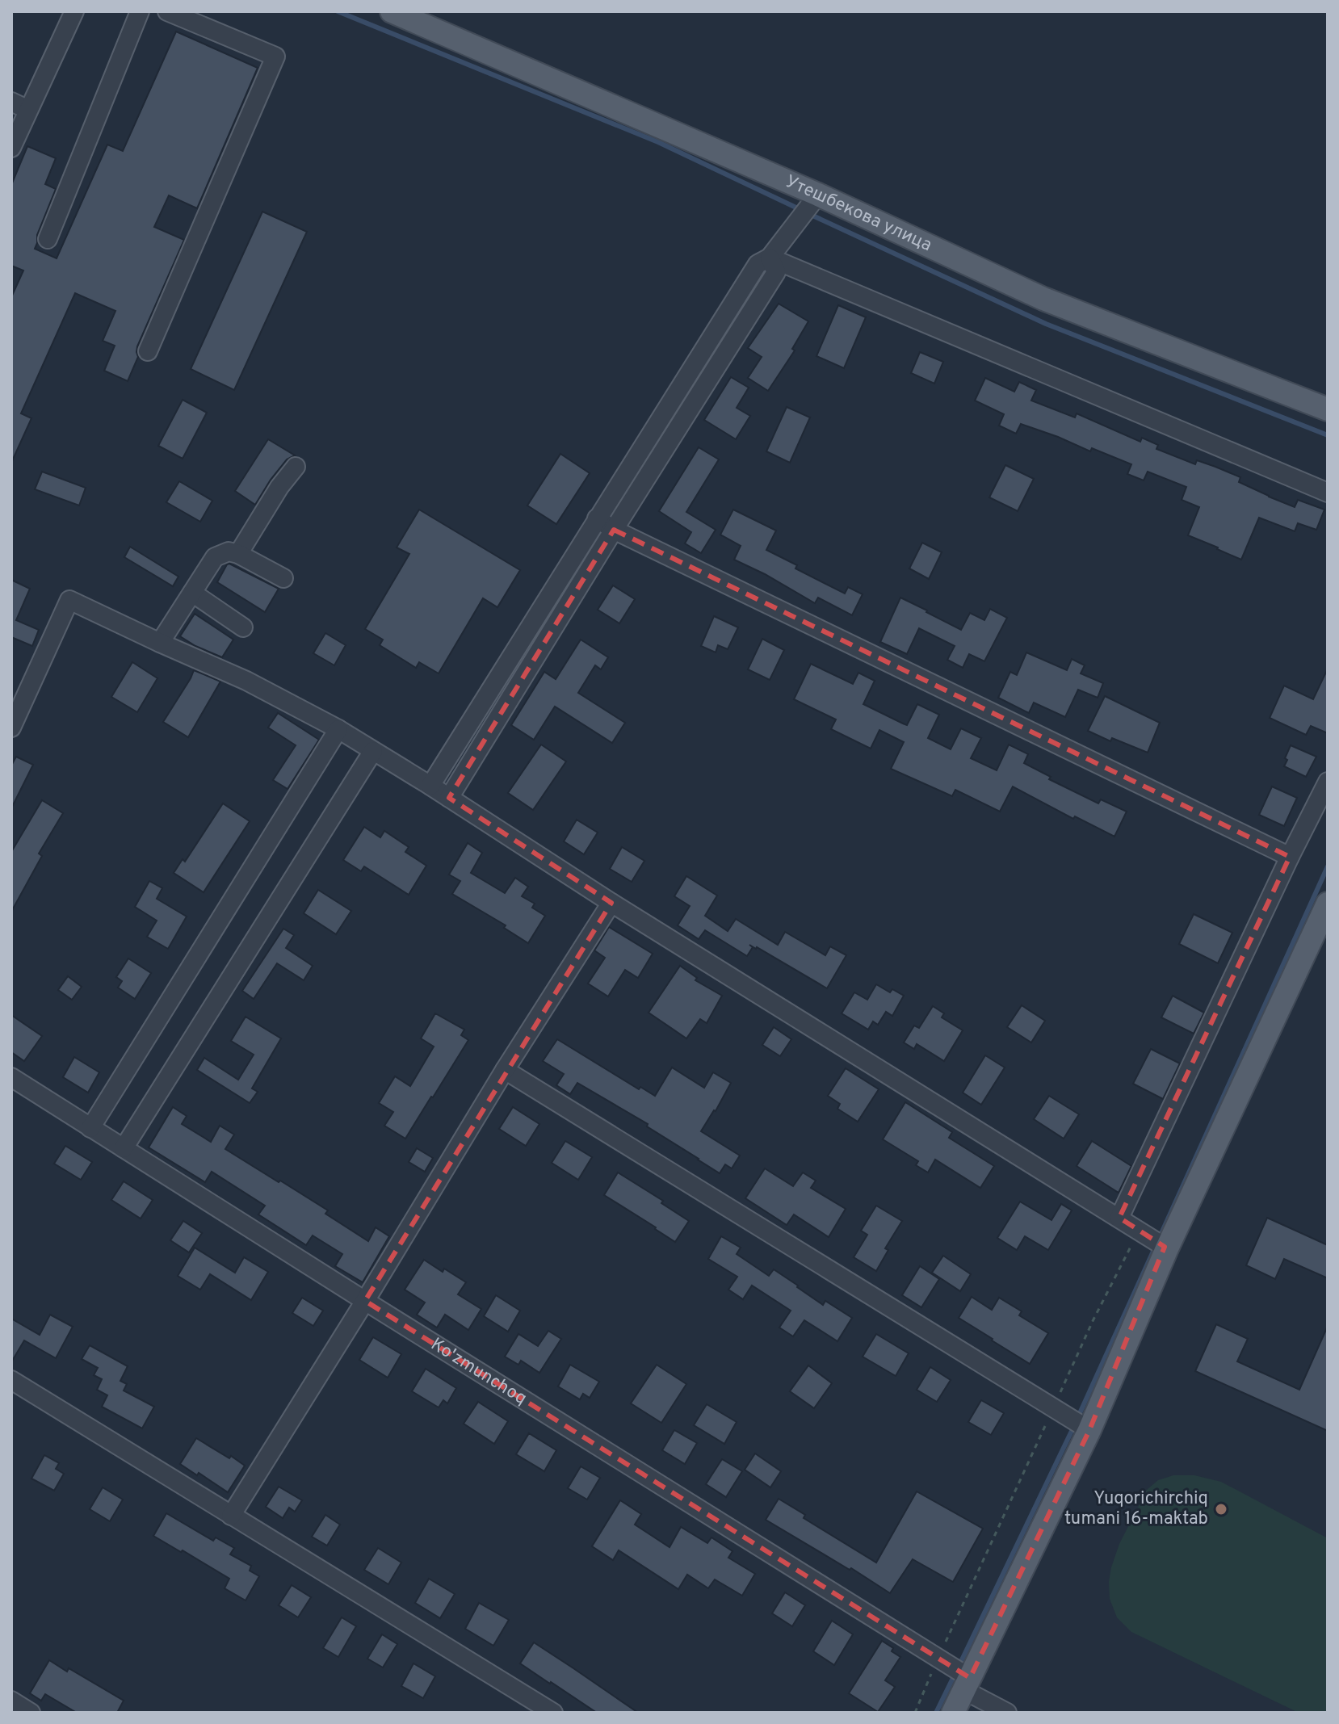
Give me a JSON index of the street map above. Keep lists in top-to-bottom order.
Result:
{
  "streets": {
    "main road": ["Утешбекова улица"],
    "street": ["Ko'zmunchoq"]
  },
  "places": ["Yuqorichirchiq tumani 16-maktab"]
}
